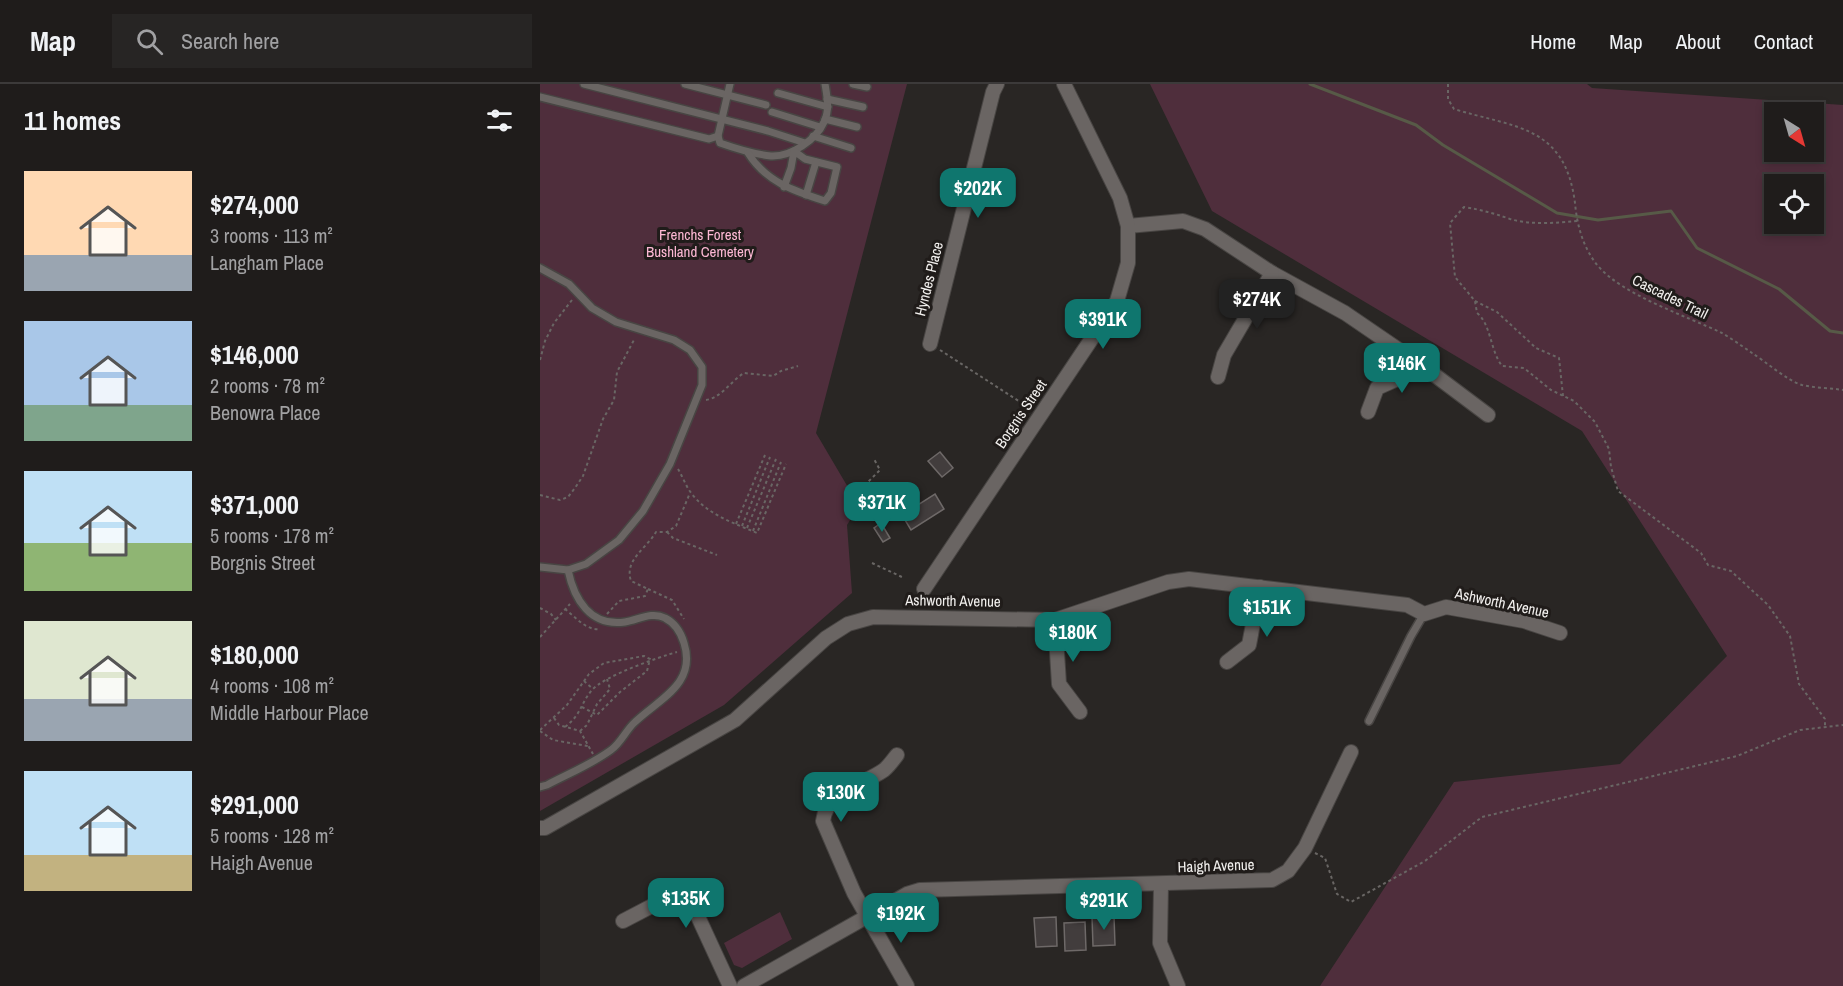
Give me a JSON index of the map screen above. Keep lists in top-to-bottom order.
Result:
{
  "streets": {
    "street": [
      "Hyndes Place",
      "Borgnis Street",
      "Ashworth Avenue",
      "Haigh Avenue"
    ],
    "path": ["Cascades Trail"]
  },
  "parks": ["Frenchs Forest Bushland Cemetery"],
  "north": "bottom right",
  "page": {
    "header": "Map",
    "search": "Search here",
    "nav": [
      "Home",
      "Map",
      "About",
      "Contact"
    ],
    "heading": "11 homes",
    "list": [
      {
        "name": "$274,000",
        "note": "3 rooms · 113 m² · Langham Place"
      },
      {
        "name": "$146,000",
        "note": "2 rooms · 78 m² · Benowra Place"
      },
      {
        "name": "$371,000",
        "note": "5 rooms · 178 m² · Borgnis Street"
      },
      {
        "name": "$180,000",
        "note": "4 rooms · 108 m² · Middle Harbour Place"
      },
      {
        "name": "$291,000",
        "note": "5 rooms · 128 m² · Haigh Avenue"
      }
    ],
    "price": [
      "$202K",
      "$274K",
      "$391K",
      "$146K",
      "$371K",
      "$151K",
      "$180K",
      "$130K",
      "$135K",
      "$291K",
      "$192K"
    ]
  }
}
